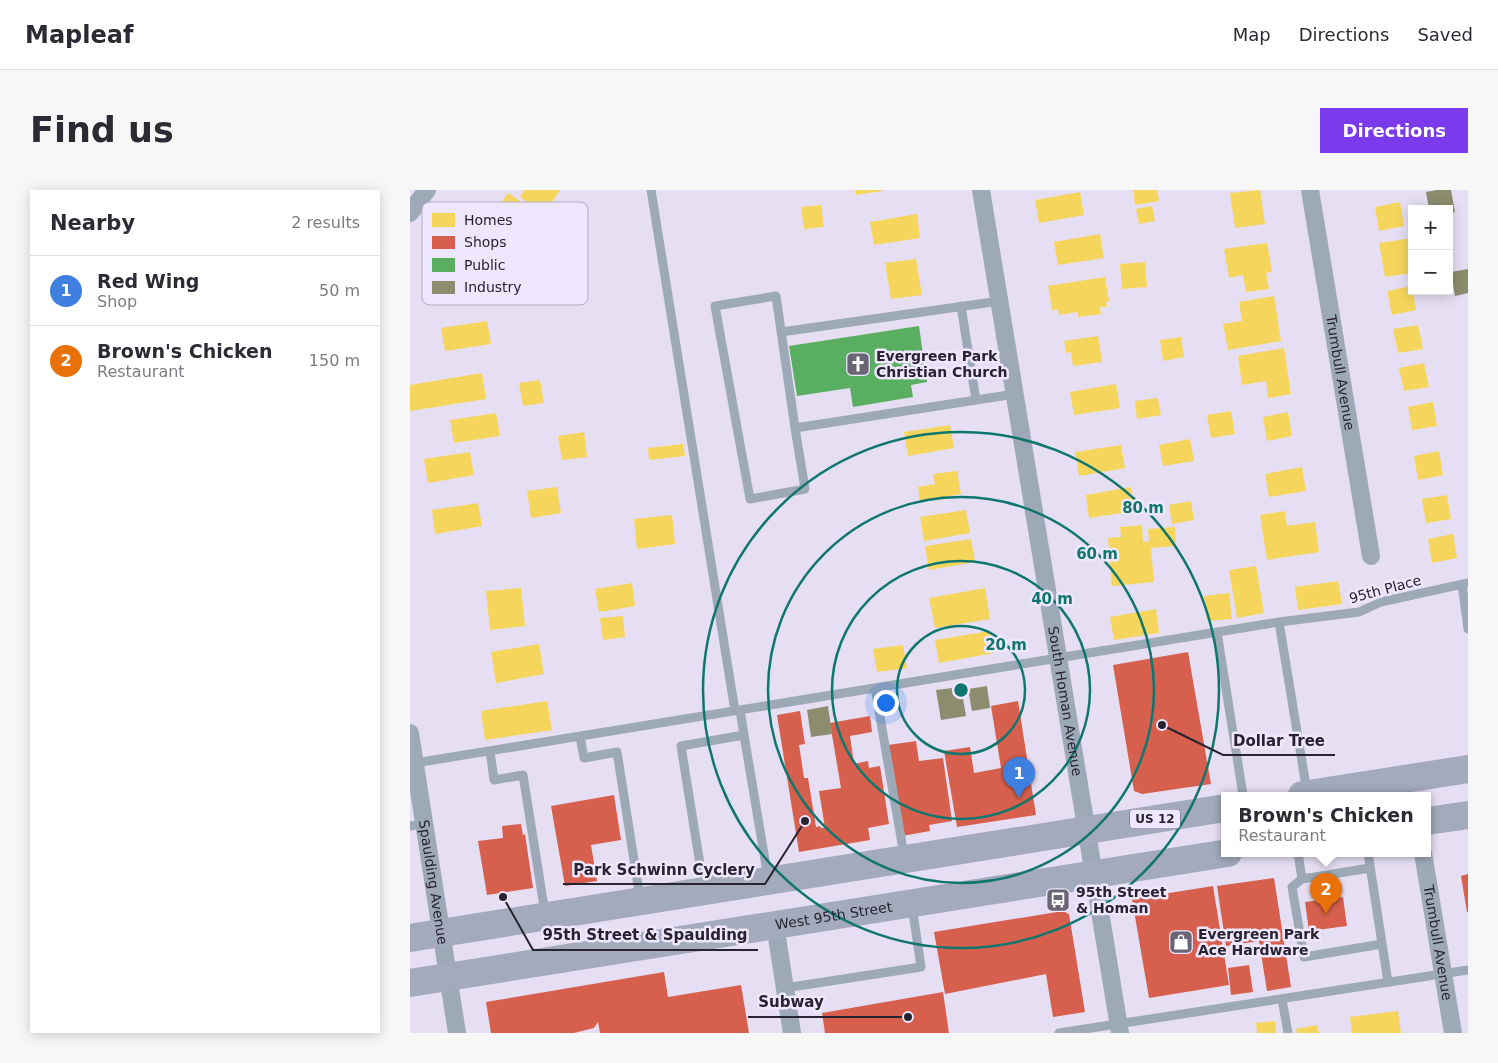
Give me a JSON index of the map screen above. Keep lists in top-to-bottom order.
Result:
{
  "streets": {
    "main road": ["US 12", "West 95th Street"],
    "street": ["Trumbull Avenue", "South Homan Avenue", "Spaulding Avenue"],
    "lane": ["95th Place"]
  },
  "crossings": [
    ["95th Place", "South Homan Avenue"],
    ["95th Place", "Spaulding Avenue"],
    ["South Homan Avenue", "US 12"],
    ["South Homan Avenue", "West 95th Street"],
    ["US 12", "Spaulding Avenue"],
    ["Spaulding Avenue", "West 95th Street"]
  ],
  "places": {
    "church": ["Evergreen Park Christian Church"],
    "other": [
      "Dollar Tree",
      "Park Schwinn Cyclery",
      "95th Street & Spaulding",
      "Subway"
    ],
    "bus stop": ["95th Street & Homan"],
    "shop": ["Evergreen Park Ace Hardware"]
  },
  "legend": [
    "Homes",
    "Shops",
    "Public",
    "Industry"
  ],
  "page": {
    "header": "Mapleaf",
    "nav": ["Map", "Directions", "Saved"],
    "buttons": "Directions",
    "title": "Find us",
    "heading": ["Nearby", "2 results"],
    "map_buttons": ["+", "−"],
    "list": [
      {
        "mark": "1",
        "name": "Red Wing",
        "note": "Shop",
        "value": "50 m"
      },
      {
        "mark": "2",
        "name": "Brown's Chicken",
        "note": "Restaurant",
        "value": "150 m"
      }
    ],
    "pins": ["1", "2"],
    "popup": ["Brown's Chicken", "Restaurant"]
  },
  "rings": [
    "80 m",
    "60 m",
    "40 m",
    "20 m"
  ]
}
